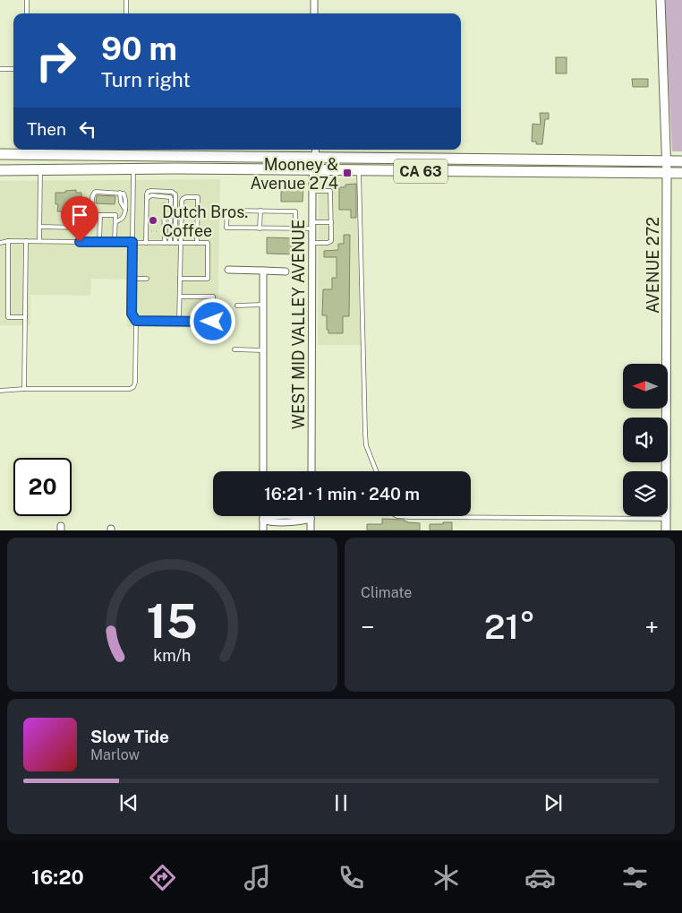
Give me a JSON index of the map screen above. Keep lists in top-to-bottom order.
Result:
{
  "streets": {
    "main road": ["CA 63"],
    "street": ["AVENUE 272", "WEST MID VALLEY AVENUE"]
  },
  "crossings": [
    ["CA 63", "AVENUE 272"],
    ["CA 63", "WEST MID VALLEY AVENUE"]
  ],
  "places": {
    "transit": ["Mooney & Avenue 274"],
    "other": ["Dutch Bros. Coffee"]
  },
  "north": "left",
  "page": {
    "turn": ["90 m", "Turn right"],
    "then": "Then",
    "limit": "20",
    "trip": "16:21 · 1 min · 240 m",
    "tile": "Climate",
    "heat": ["−", "21°", "+"],
    "song": ["Slow Tide", "Marlow"],
    "tabs": "16:20",
    "gauge": ["15", "km/h"]
  }
}
